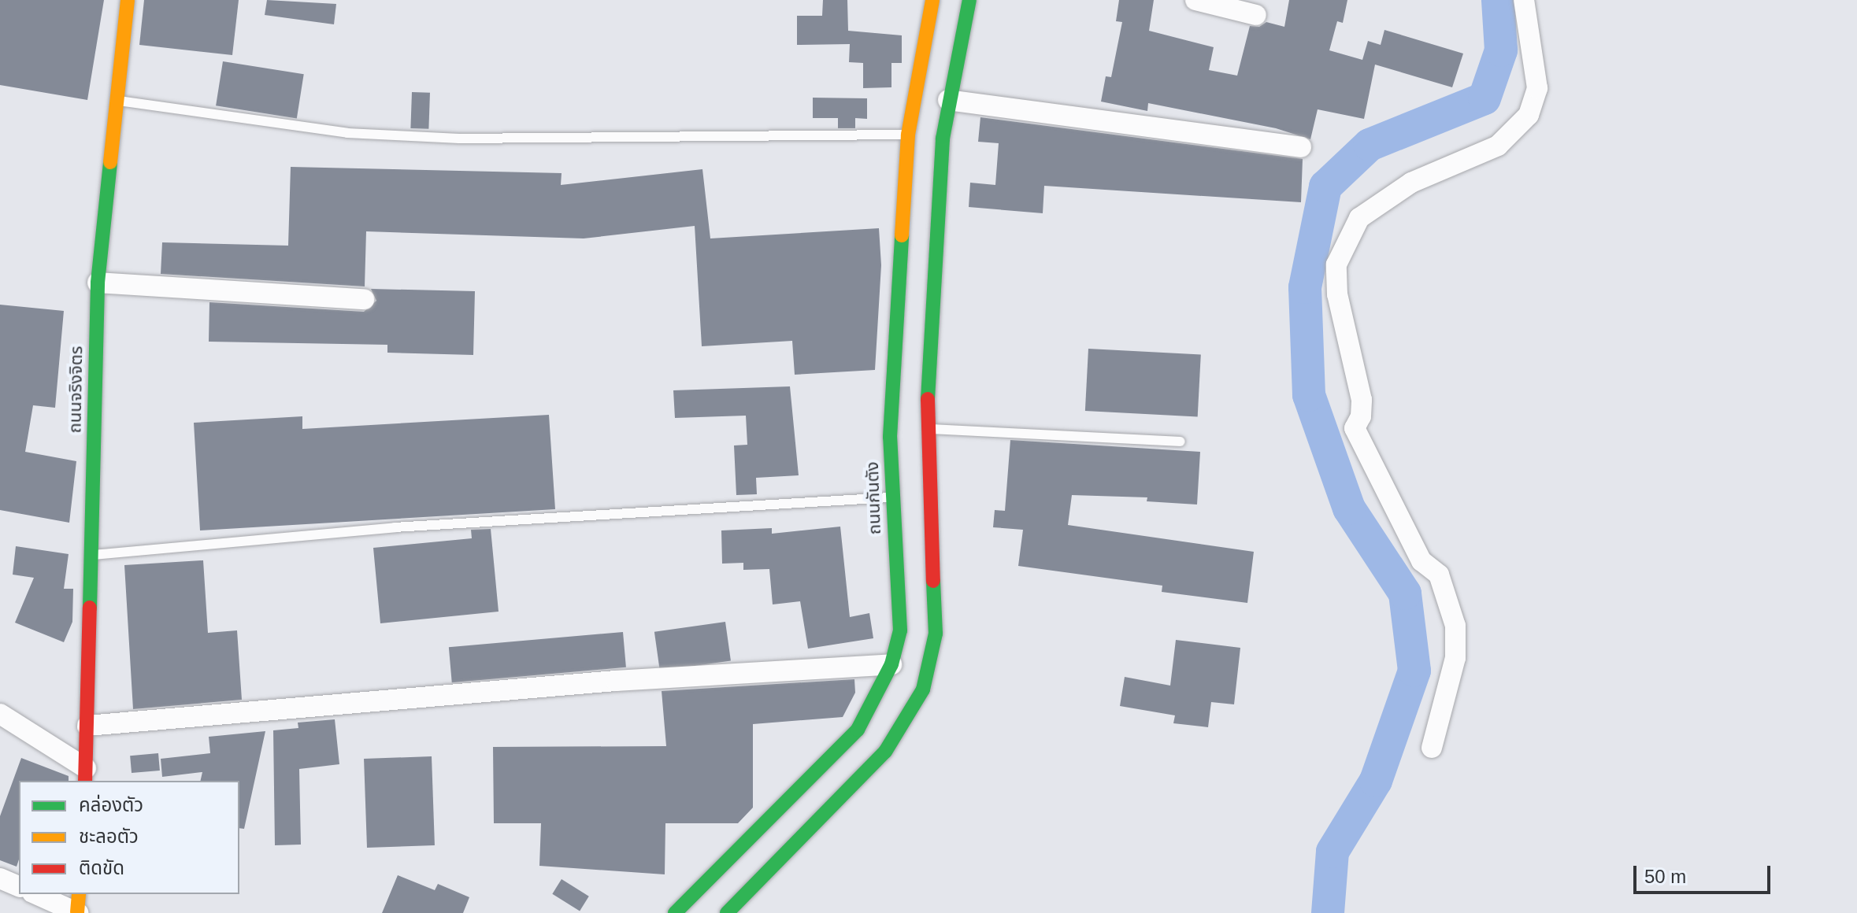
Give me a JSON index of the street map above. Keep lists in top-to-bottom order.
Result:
{
  "streets": {
    "main road": ["ถนนจริงจิตร", "ถนนกันตัง"]
  },
  "legend": ["คล่องตัว", "ชะลอตัว", "ติดขัด"],
  "scale_bar": "50 m"
}
